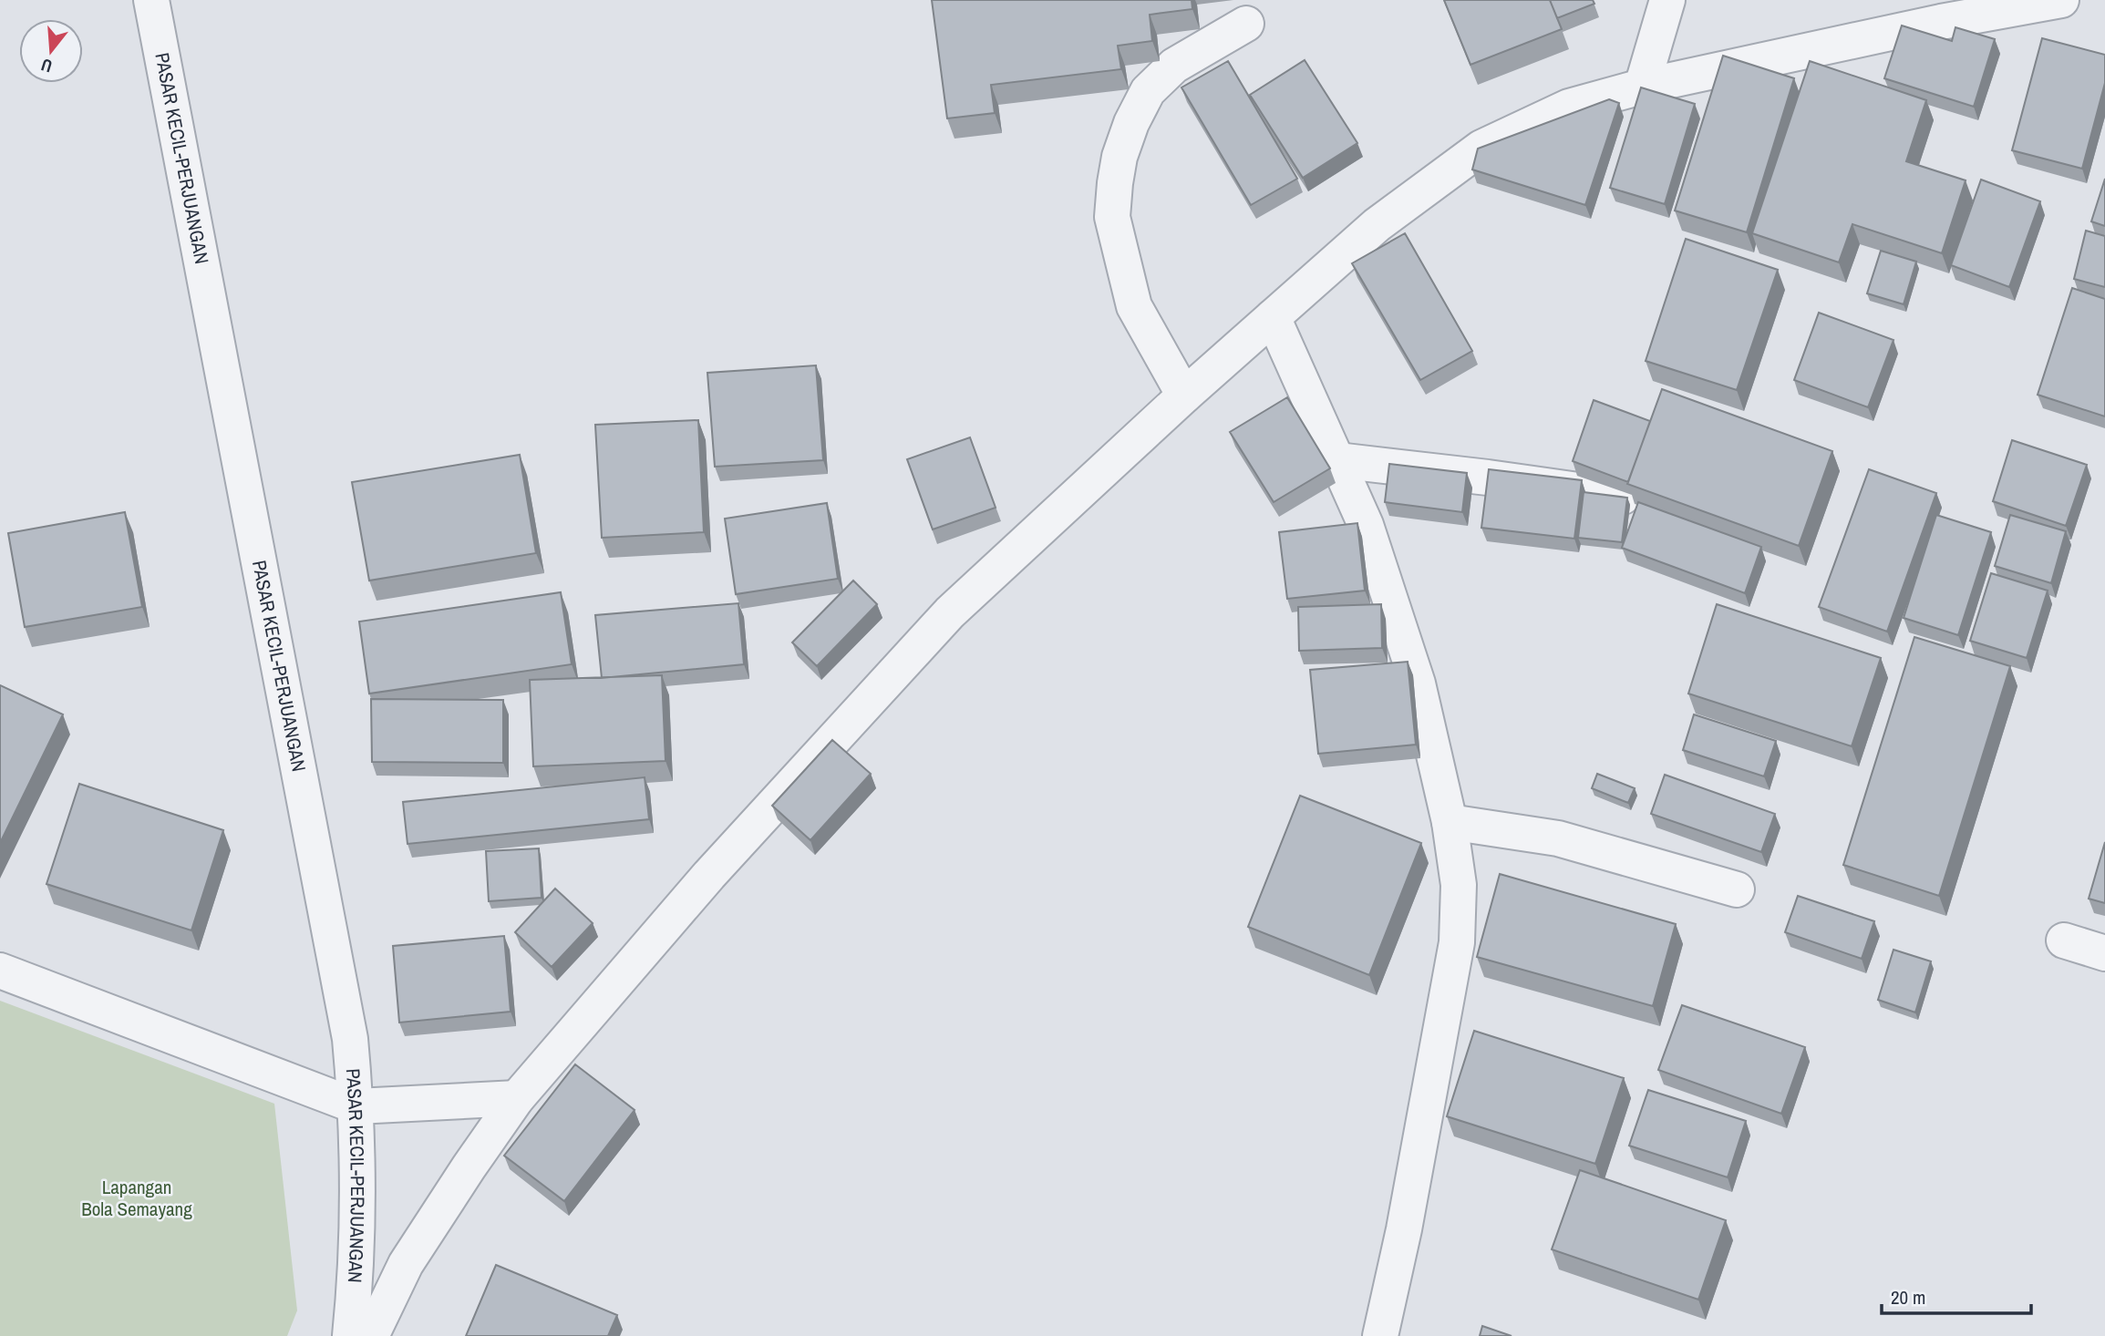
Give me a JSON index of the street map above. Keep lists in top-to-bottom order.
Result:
{
  "streets": {
    "street": ["PASAR KECIL-PERJUANGAN"]
  },
  "parks": ["Lapangan Bola Semayang"],
  "scale_bar": "20 m",
  "north": "bottom"
}
